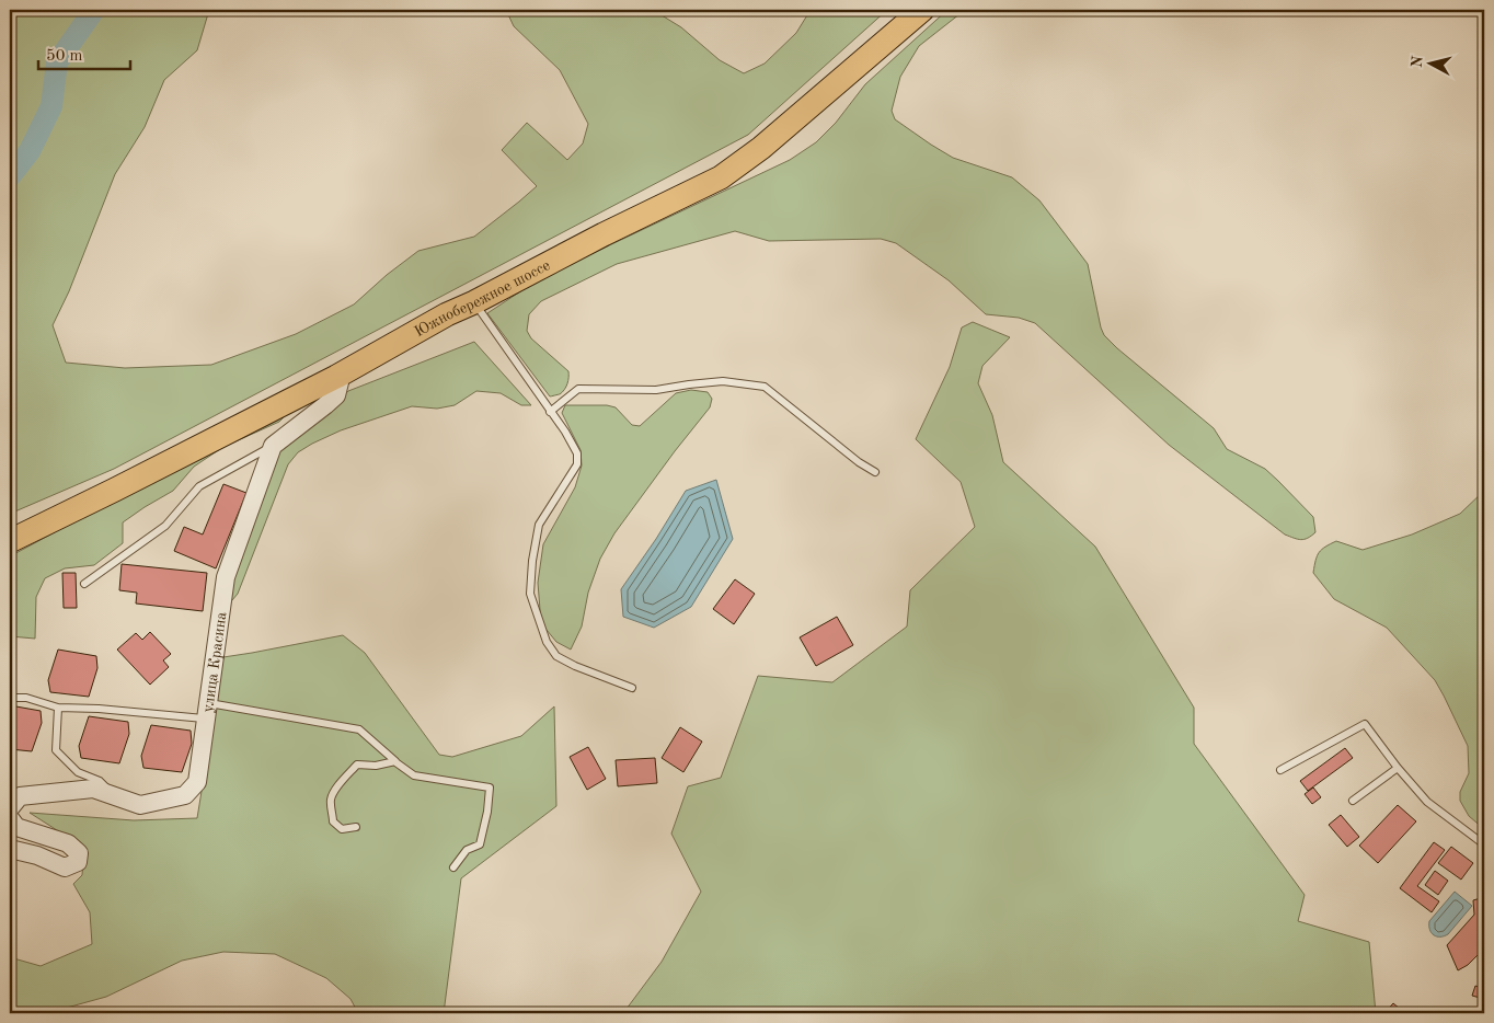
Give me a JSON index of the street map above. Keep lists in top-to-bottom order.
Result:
{
  "streets": {
    "highway": ["Южнобережное шоссе"],
    "street": ["улица Красина"]
  },
  "scale_bar": "50 m",
  "north": "left"
}
